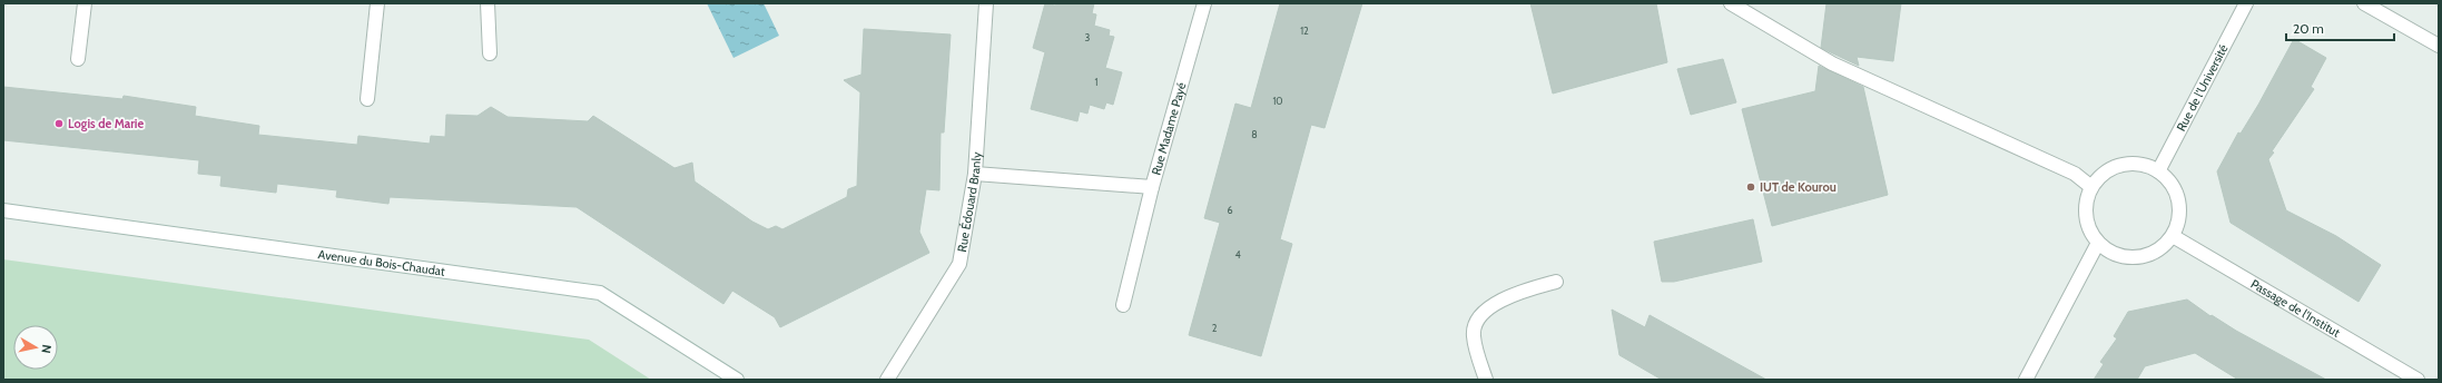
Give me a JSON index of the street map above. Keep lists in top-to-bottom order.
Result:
{
  "streets": {
    "street": [
      "Rue de l'Université",
      "Rue Madame Payé",
      "Rue Édouard Branly",
      "Avenue du Bois-Chaudat",
      "Passage de l'Institut"
    ]
  },
  "crossings": [
    ["Rue de l'Université", "Passage de l'Institut"],
    ["Rue Madame Payé", "Rue Édouard Branly"]
  ],
  "places": ["Logis de Marie", "IUT de Kourou"],
  "house_numbers": [
    "12",
    "3",
    "1",
    "10",
    "8",
    "6",
    "4",
    "2"
  ],
  "scale_bar": "20 m",
  "north": "right"
}
